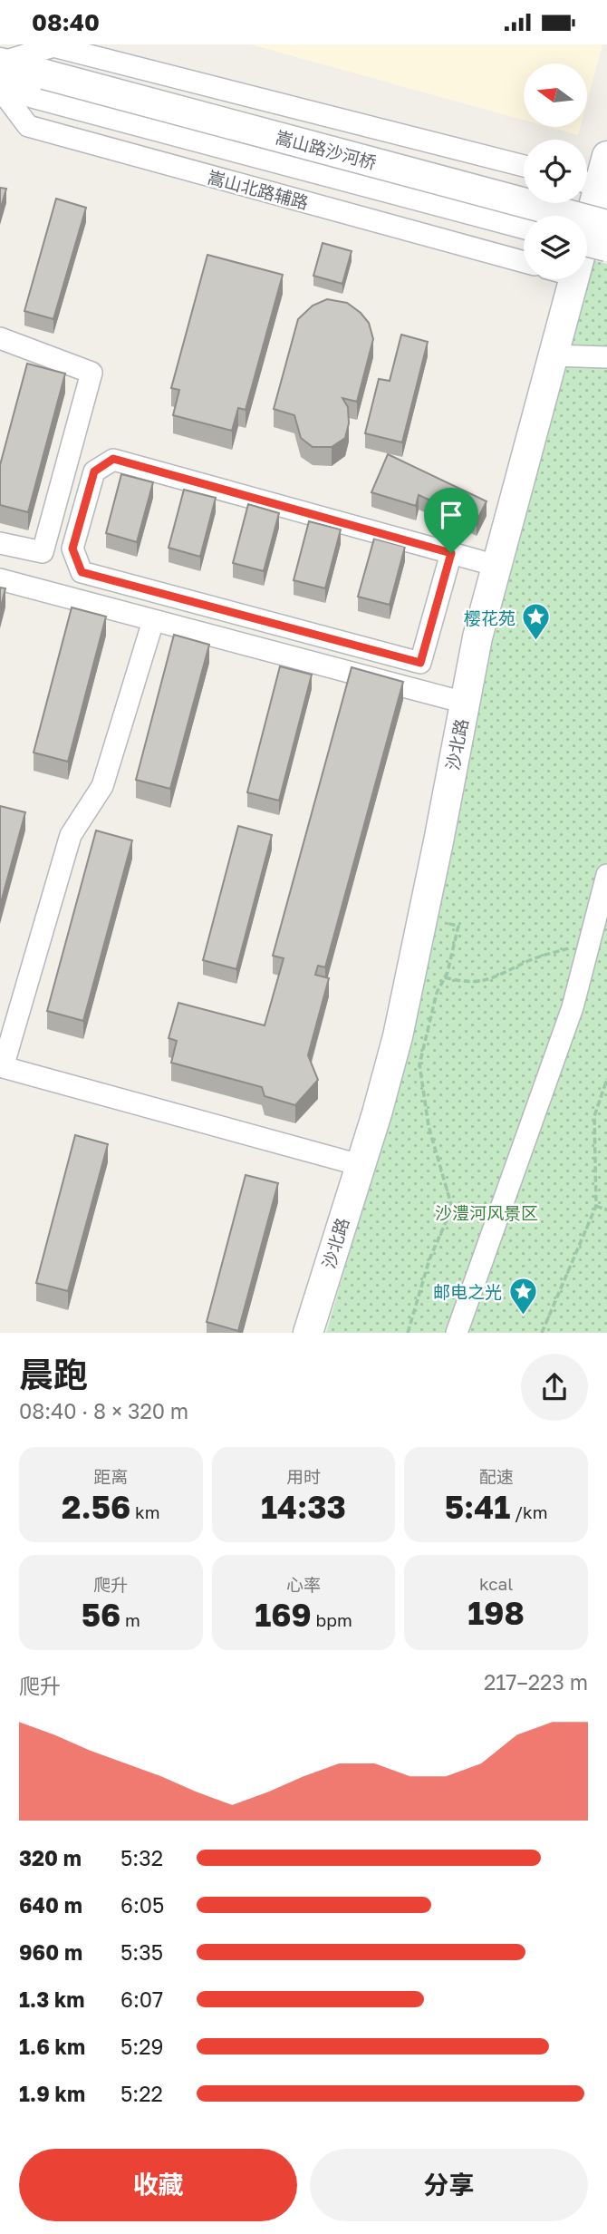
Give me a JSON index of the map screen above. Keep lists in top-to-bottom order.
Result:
{
  "streets": {
    "street": ["嵩山路沙河桥", "嵩山北路辅路", "沙北路"]
  },
  "parks": ["沙澧河风景区"],
  "places": {
    "place": ["樱花苑", "邮电之光"]
  },
  "north": "left",
  "page": {
    "status": "08:40",
    "heading": ["晨跑", "08:40 · 8 × 320 m"],
    "stats": [
      ["距离", "2.56 km"],
      ["用时", "14:33"],
      ["配速", "5:41 /km"],
      ["爬升", "56 m"],
      ["心率", "169 bpm"],
      ["kcal", "198"]
    ],
    "chart": ["爬升", "217–223 m"],
    "list": [
      {
        "name": "320 m",
        "note": "5:32"
      },
      {
        "name": "640 m",
        "note": "6:05"
      },
      {
        "name": "960 m",
        "note": "5:35"
      },
      {
        "name": "1.3 km",
        "note": "6:07"
      },
      {
        "name": "1.6 km",
        "note": "5:29"
      },
      {
        "name": "1.9 km",
        "note": "5:22"
      }
    ],
    "buttons": ["收藏", "分享"]
  }
}
